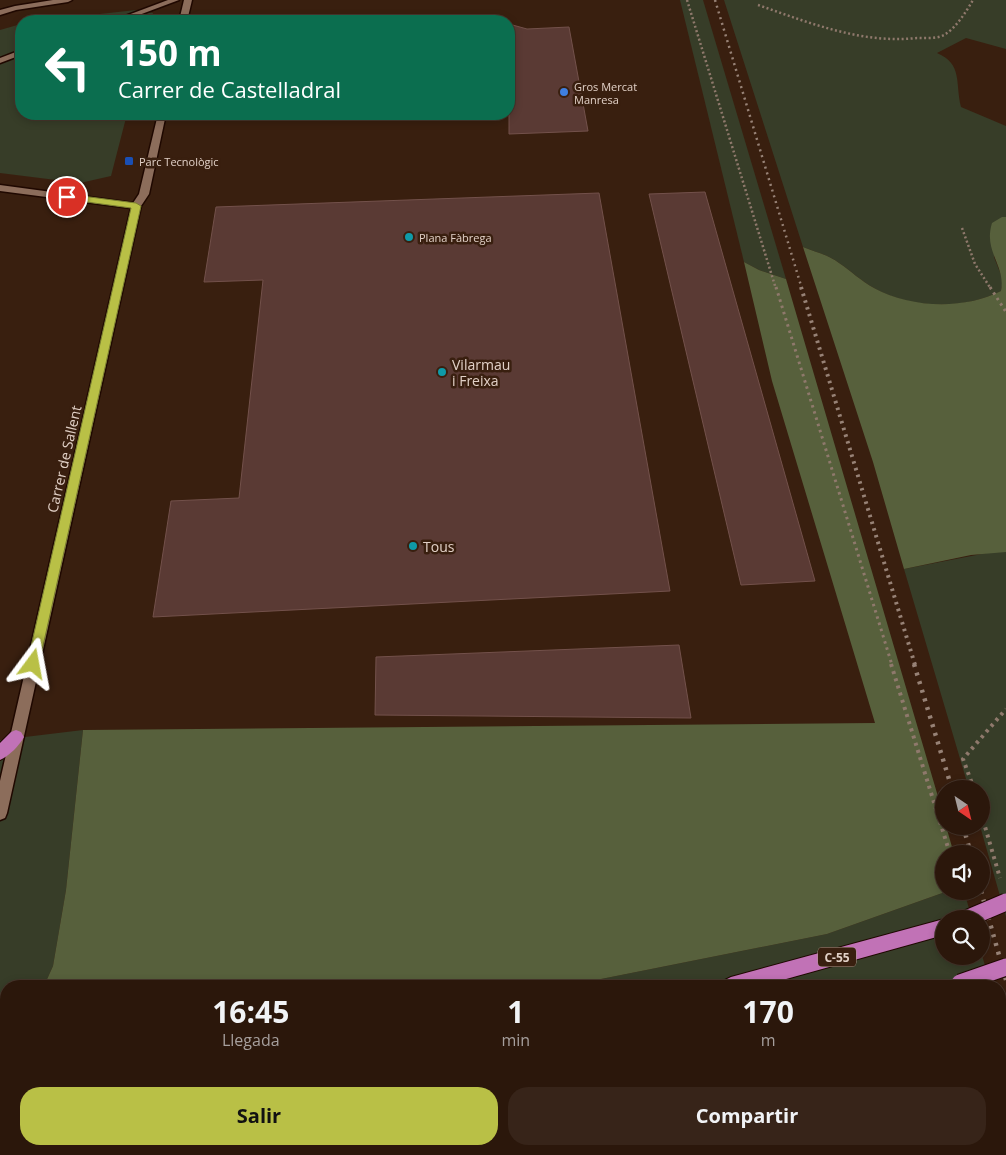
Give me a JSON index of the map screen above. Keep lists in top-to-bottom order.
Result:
{
  "streets": {
    "highway": ["C-55"],
    "street": ["Carrer de Sallent"]
  },
  "places": {
    "other": [
      "Gros Mercat Manresa",
      "Plana Fàbrega",
      "Vilarmau i Freixa",
      "Tous"
    ],
    "transit": ["Parc Tecnològic"]
  },
  "north": "bottom right",
  "page": {
    "turn": ["150 m", "Carrer de Castelladral"],
    "eta": [
      "16:45",
      "Llegada",
      "1",
      "min",
      "170",
      "m"
    ],
    "buttons": ["Salir", "Compartir"]
  }
}
